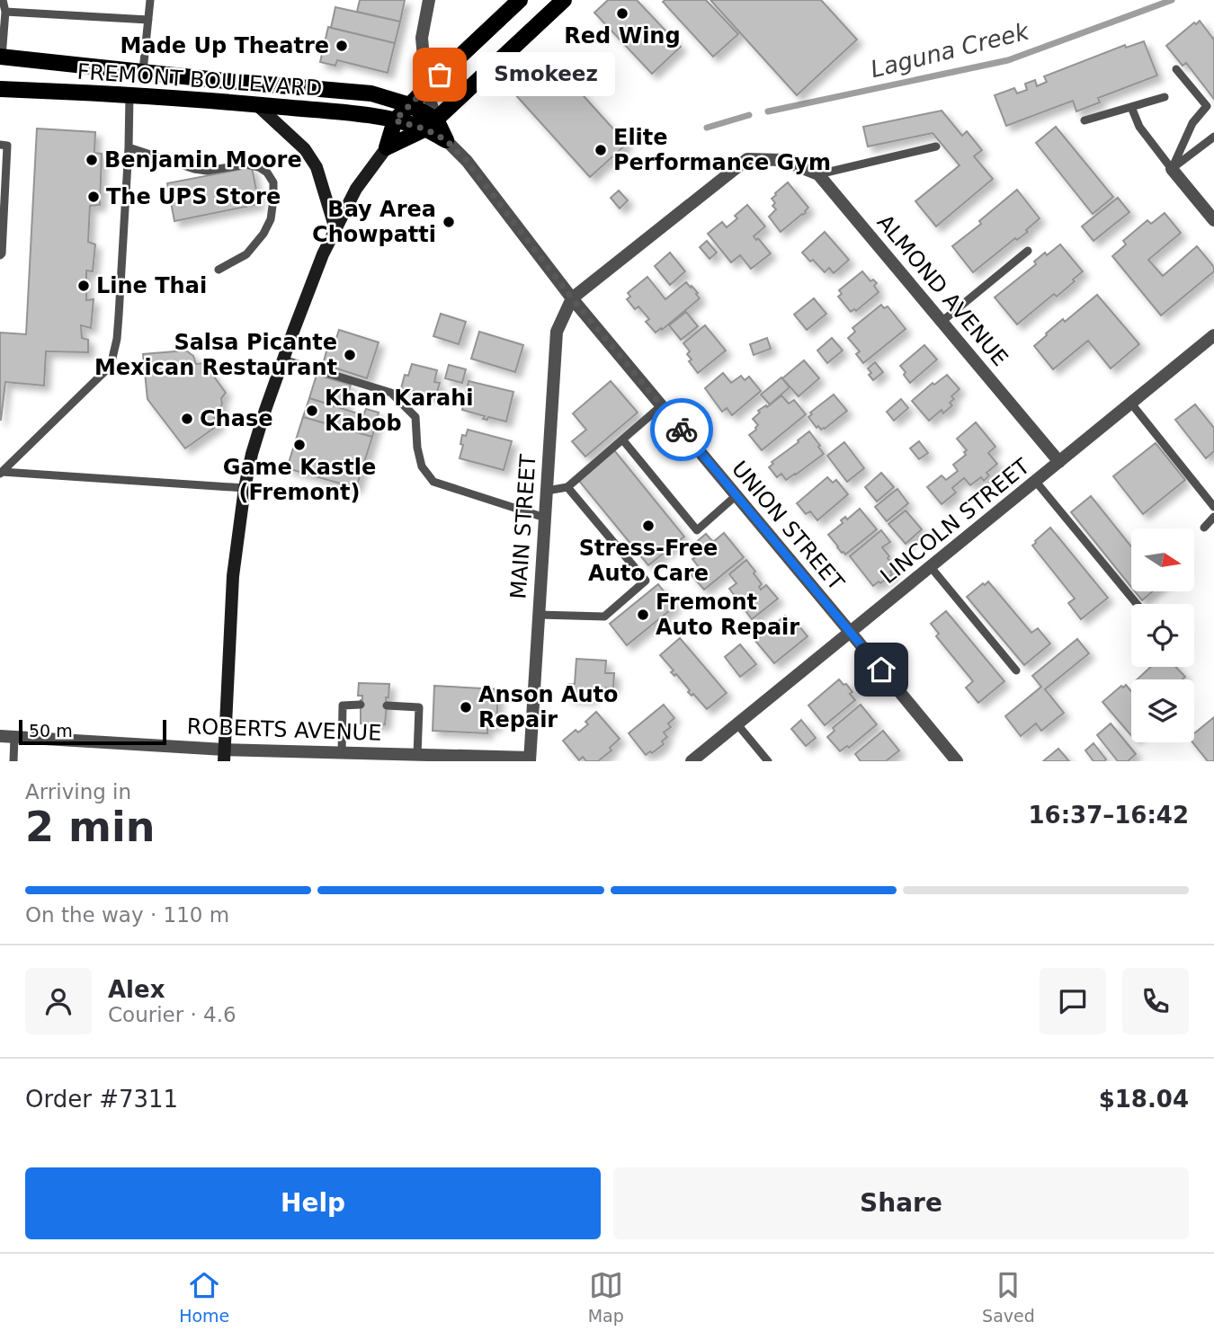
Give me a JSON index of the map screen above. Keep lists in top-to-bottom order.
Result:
{
  "streets": {
    "main road": ["FREMONT BOULEVARD"],
    "street": [
      "ALMOND AVENUE",
      "LINCOLN STREET",
      "UNION STREET",
      "MAIN STREET",
      "ROBERTS AVENUE"
    ]
  },
  "crossings": [
    ["ALMOND AVENUE", "LINCOLN STREET"],
    ["ALMOND AVENUE", "UNION STREET"],
    ["ALMOND AVENUE", "MAIN STREET"],
    ["LINCOLN STREET", "UNION STREET"],
    ["UNION STREET", "MAIN STREET"],
    ["MAIN STREET", "ROBERTS AVENUE"]
  ],
  "water": ["Laguna Creek"],
  "places": [
    "Red Wing",
    "Made Up Theatre",
    "Smokeez",
    "Elite Performance Gym",
    "Benjamin Moore",
    "The UPS Store",
    "Bay Area Chowpatti",
    "Line Thai",
    "Salsa Picante Mexican Restaurant",
    "Khan Karahi Kabob",
    "Chase",
    "Game Kastle (Fremont)",
    "Stress-Free Auto Care",
    "Fremont Auto Repair",
    "Anson Auto Repair"
  ],
  "scale_bar": "50 m",
  "north": "right",
  "page": {
    "bubble": "Smokeez",
    "scale": "50 m",
    "heading": ["2 min", "Arriving in", "16:37–16:42"],
    "panel": [
      "Alex",
      "Courier · 4.6",
      "Order #7311",
      "$18.04"
    ],
    "bar": "On the way · 110 m",
    "buttons": ["Help", "Share"],
    "tabs": ["Home", "Map", "Saved"]
  }
}
